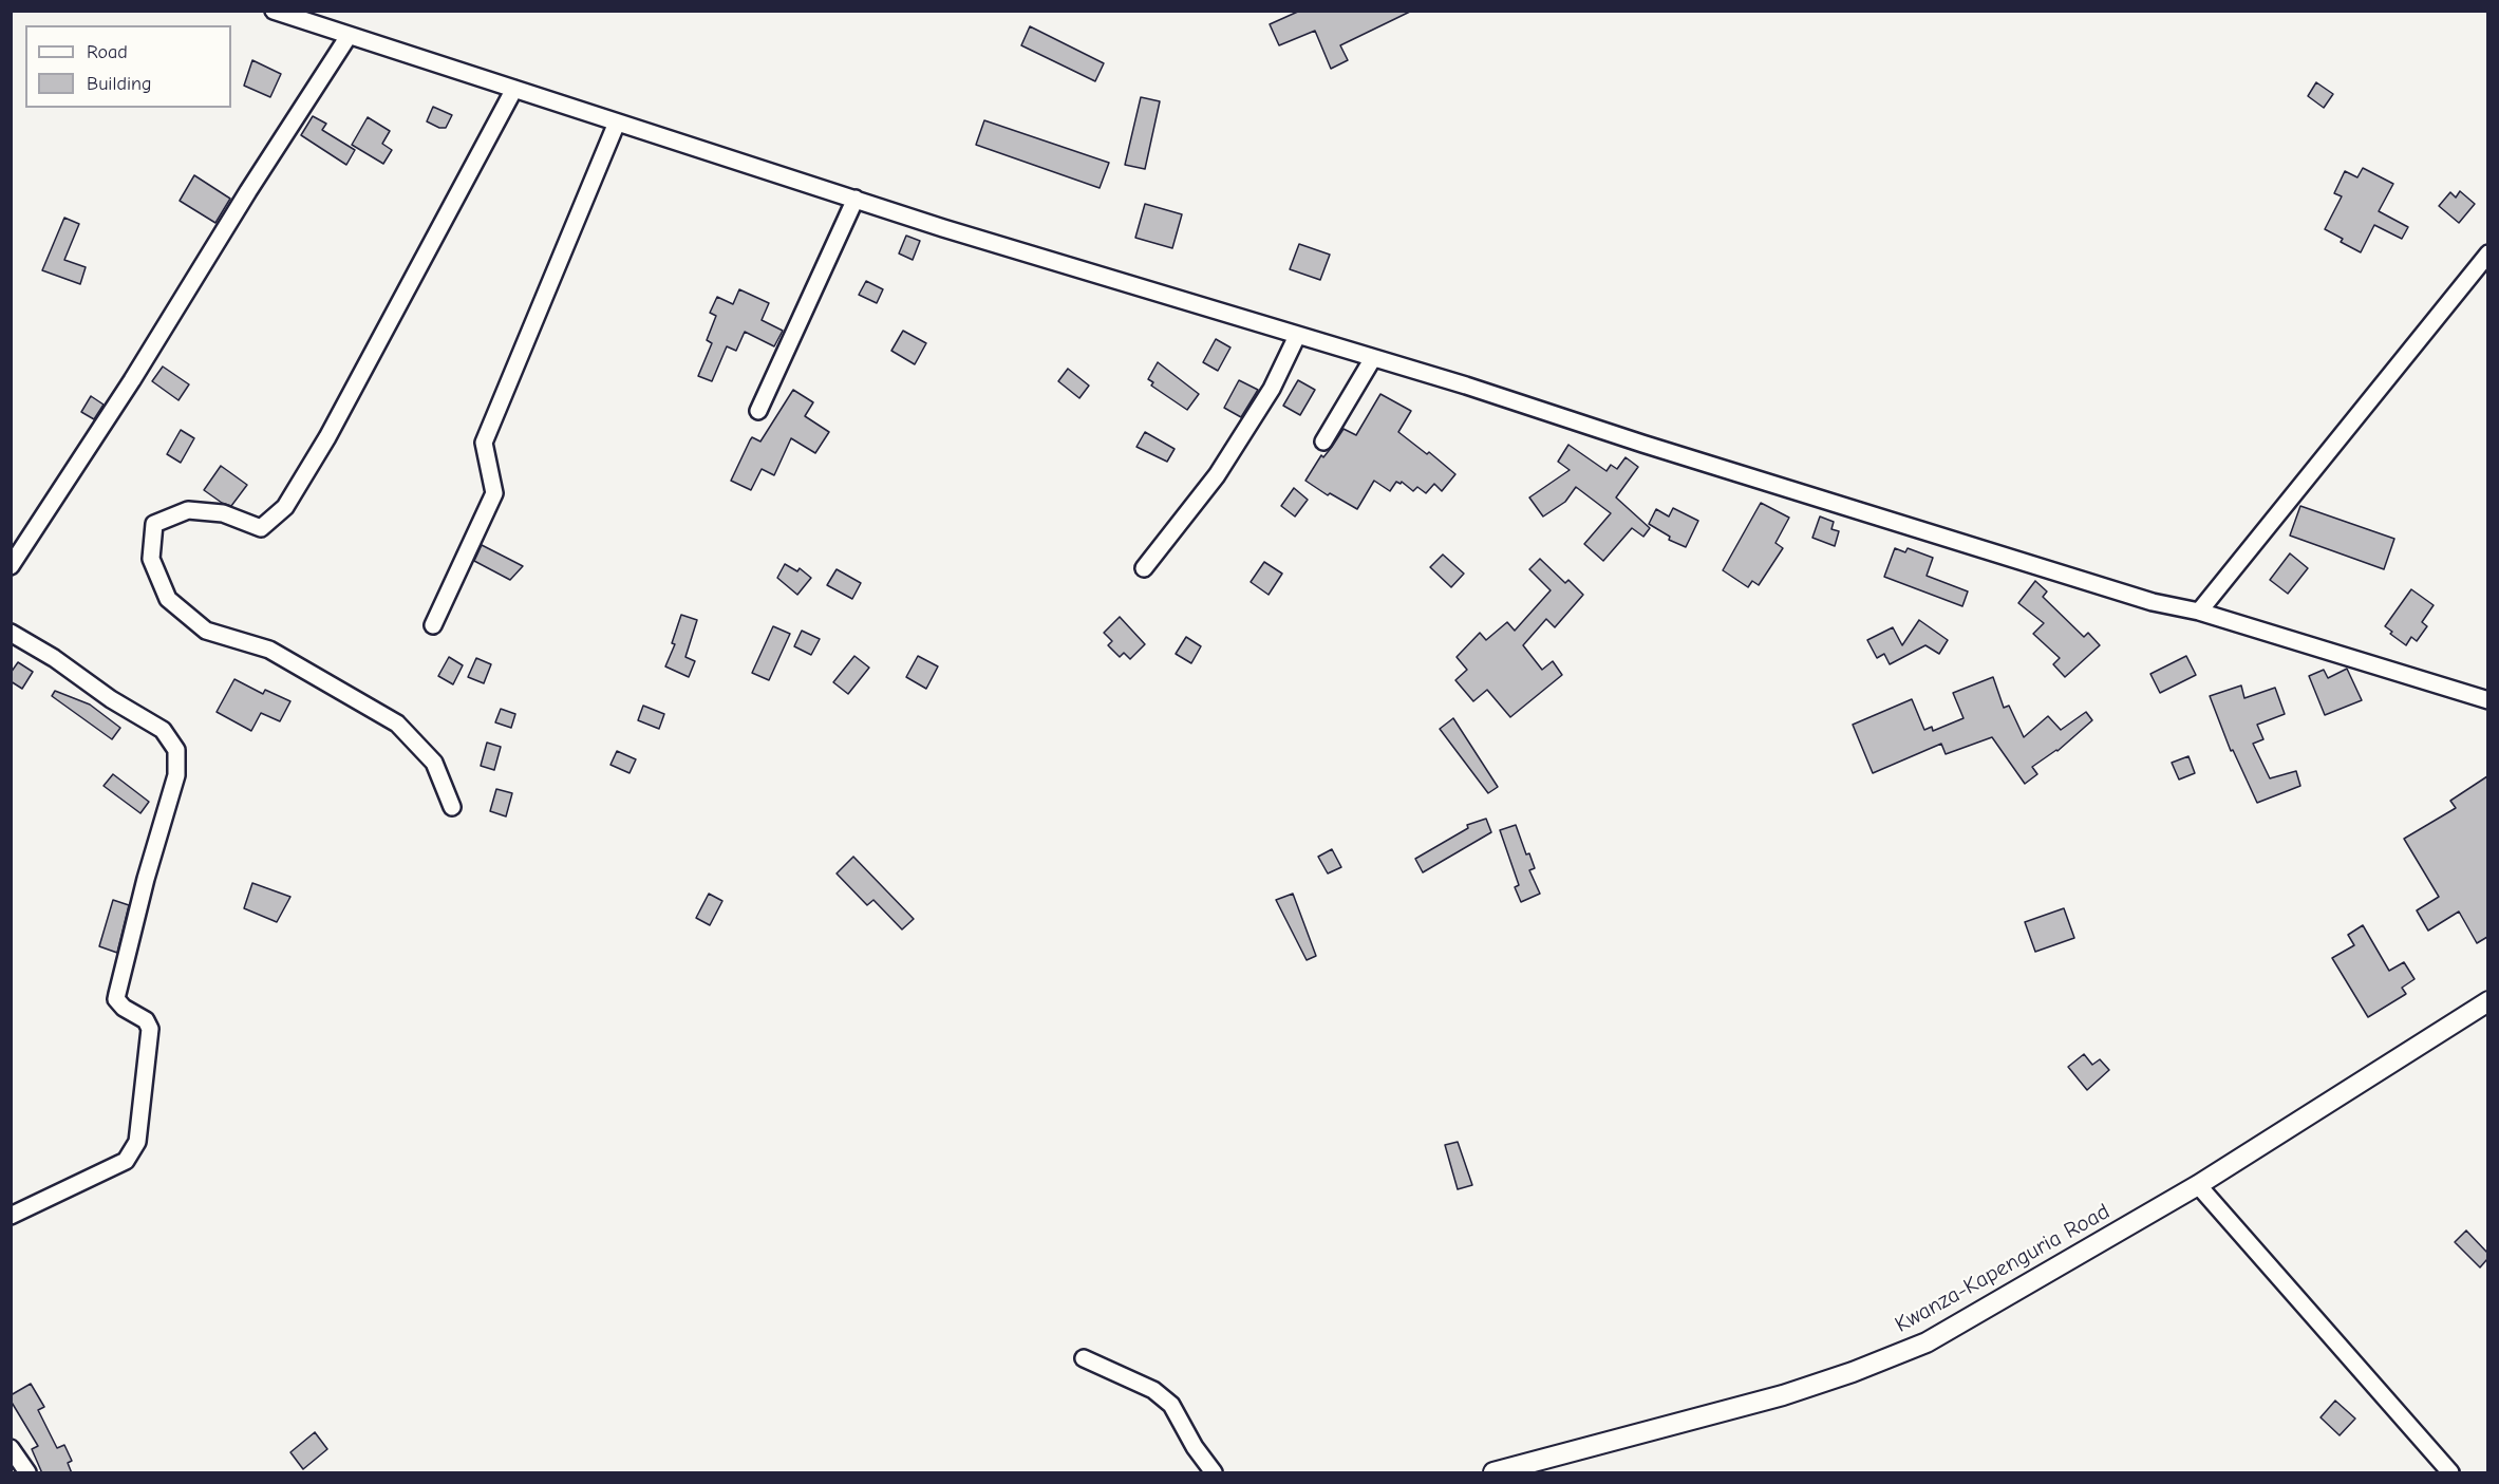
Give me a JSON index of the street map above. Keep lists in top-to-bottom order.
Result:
{
  "streets": {
    "street": ["Kwanza-Kapenguria Road"]
  },
  "legend": ["Road", "Building"]
}
